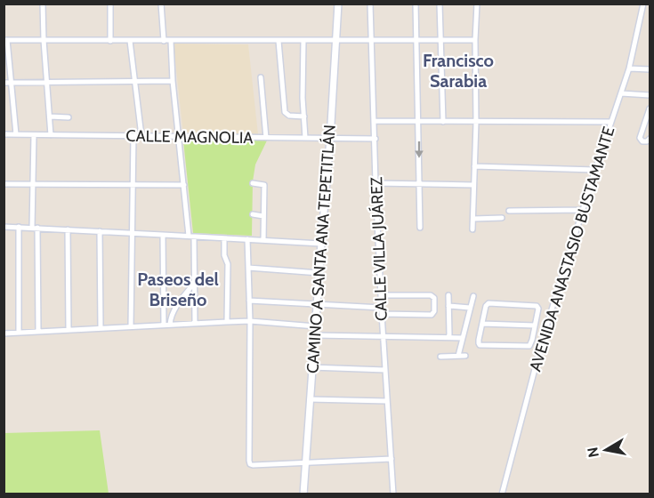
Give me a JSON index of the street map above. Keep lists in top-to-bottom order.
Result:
{
  "streets": {
    "street": [
      "CALLE MAGNOLIA",
      "CAMINO A SANTA ANA TEPETITLÁN",
      "CALLE VILLA JUÁREZ",
      "AVENIDA ANASTASIO BUSTAMANTE"
    ]
  },
  "crossings": [
    ["CALLE MAGNOLIA", "CAMINO A SANTA ANA TEPETITLÁN"],
    ["CALLE MAGNOLIA", "CALLE VILLA JUÁREZ"]
  ],
  "districts": ["Francisco Sarabia", "Paseos del Briseño"],
  "north": "left"
}
